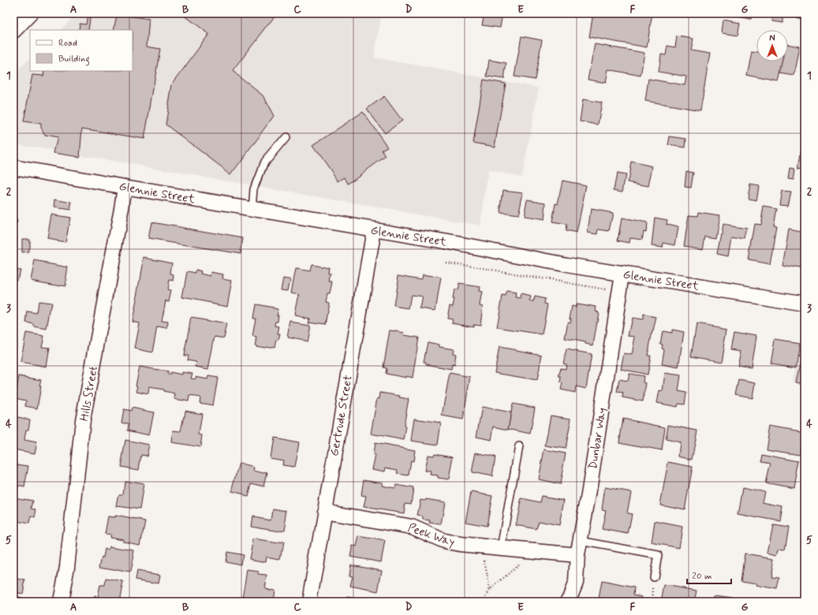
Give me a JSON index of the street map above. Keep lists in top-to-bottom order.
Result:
{
  "streets": {
    "street": [
      "Glennie Street",
      "Hills Street",
      "Gertrude Street",
      "Dunbar Way",
      "Peek Way"
    ]
  },
  "crossings": [
    ["Glennie Street", "Hills Street"],
    ["Glennie Street", "Gertrude Street"],
    ["Glennie Street", "Dunbar Way"],
    ["Gertrude Street", "Peek Way"],
    ["Dunbar Way", "Peek Way"]
  ],
  "legend": ["Road", "Building"],
  "scale_bar": "20 m",
  "north": "top",
  "grid": {
    "columns": [
      "A",
      "B",
      "C",
      "D",
      "E",
      "F",
      "G"
    ],
    "rows": [
      "1",
      "2",
      "3",
      "4",
      "5"
    ]
  }
}
